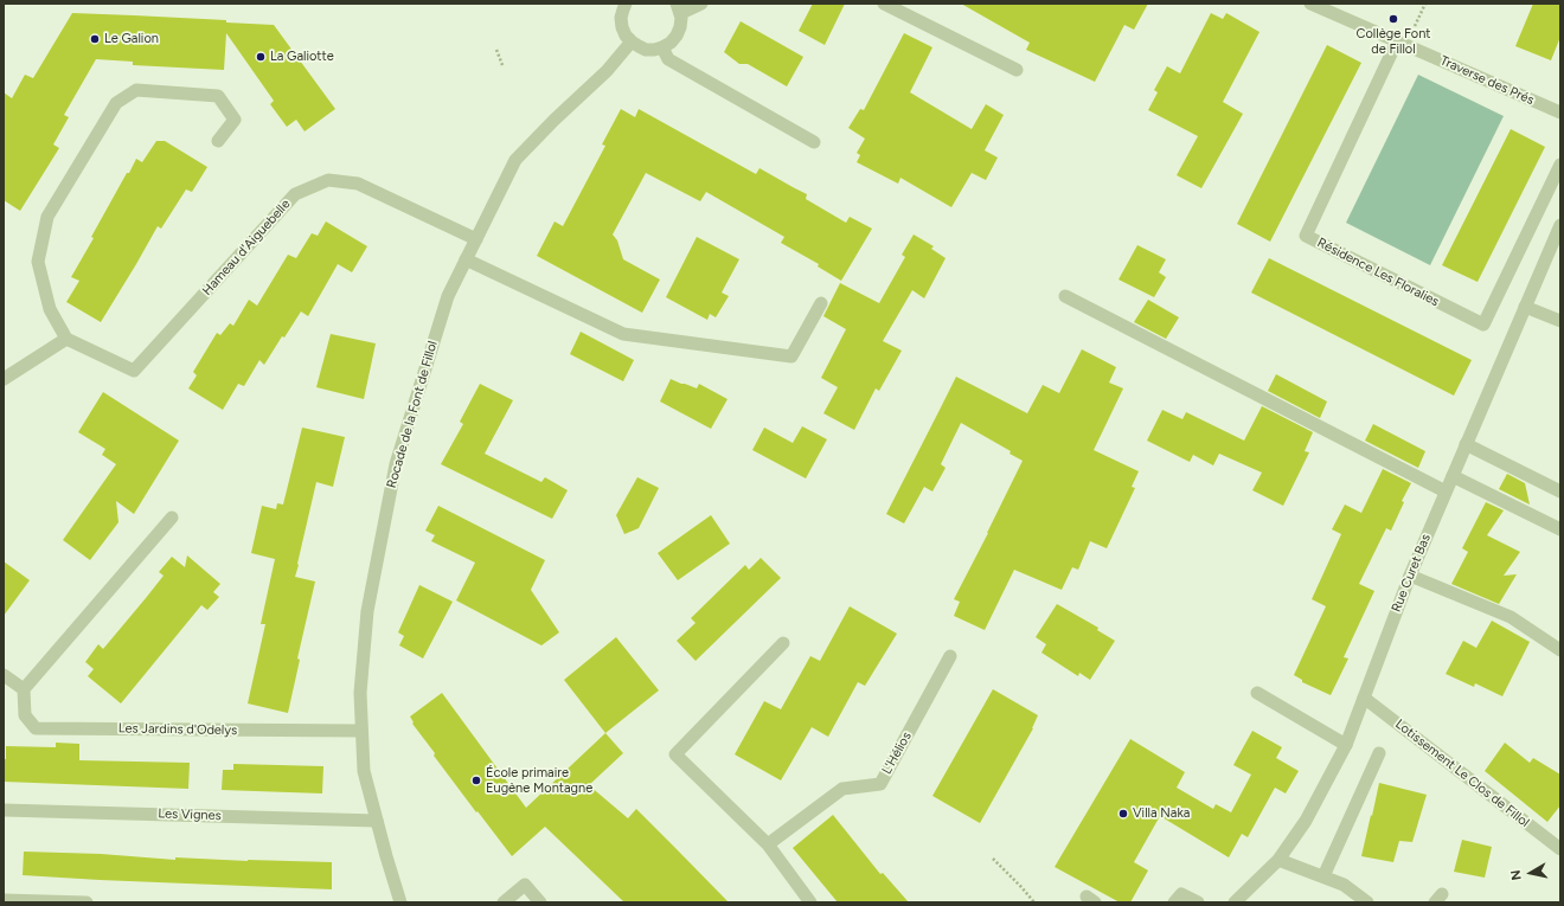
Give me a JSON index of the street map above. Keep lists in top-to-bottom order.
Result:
{
  "streets": {
    "street": [
      "Traverse des Prés",
      "Hameau d'Aiguebelle",
      "Résidence Les Floralies",
      "Rocade de la Font de Fillol",
      "Rue Curet Bas",
      "Les Jardins d'Odelys",
      "L'Hélios",
      "Lotissement Le Clos de Fillol",
      "Les Vignes"
    ]
  },
  "crossings": [
    ["Traverse des Prés", "Résidence Les Floralies"],
    ["Hameau d'Aiguebelle", "Rocade de la Font de Fillol"],
    ["Rocade de la Font de Fillol", "Les Jardins d'Odelys"],
    ["Rocade de la Font de Fillol", "Les Vignes"],
    ["Rue Curet Bas", "Lotissement Le Clos de Fillol"]
  ],
  "places": [
    "Collège Font de Fillol",
    "Le Galion",
    "La Galiotte",
    "École primaire Eugène Montagne",
    "Villa Naka"
  ],
  "north": "left"
}
